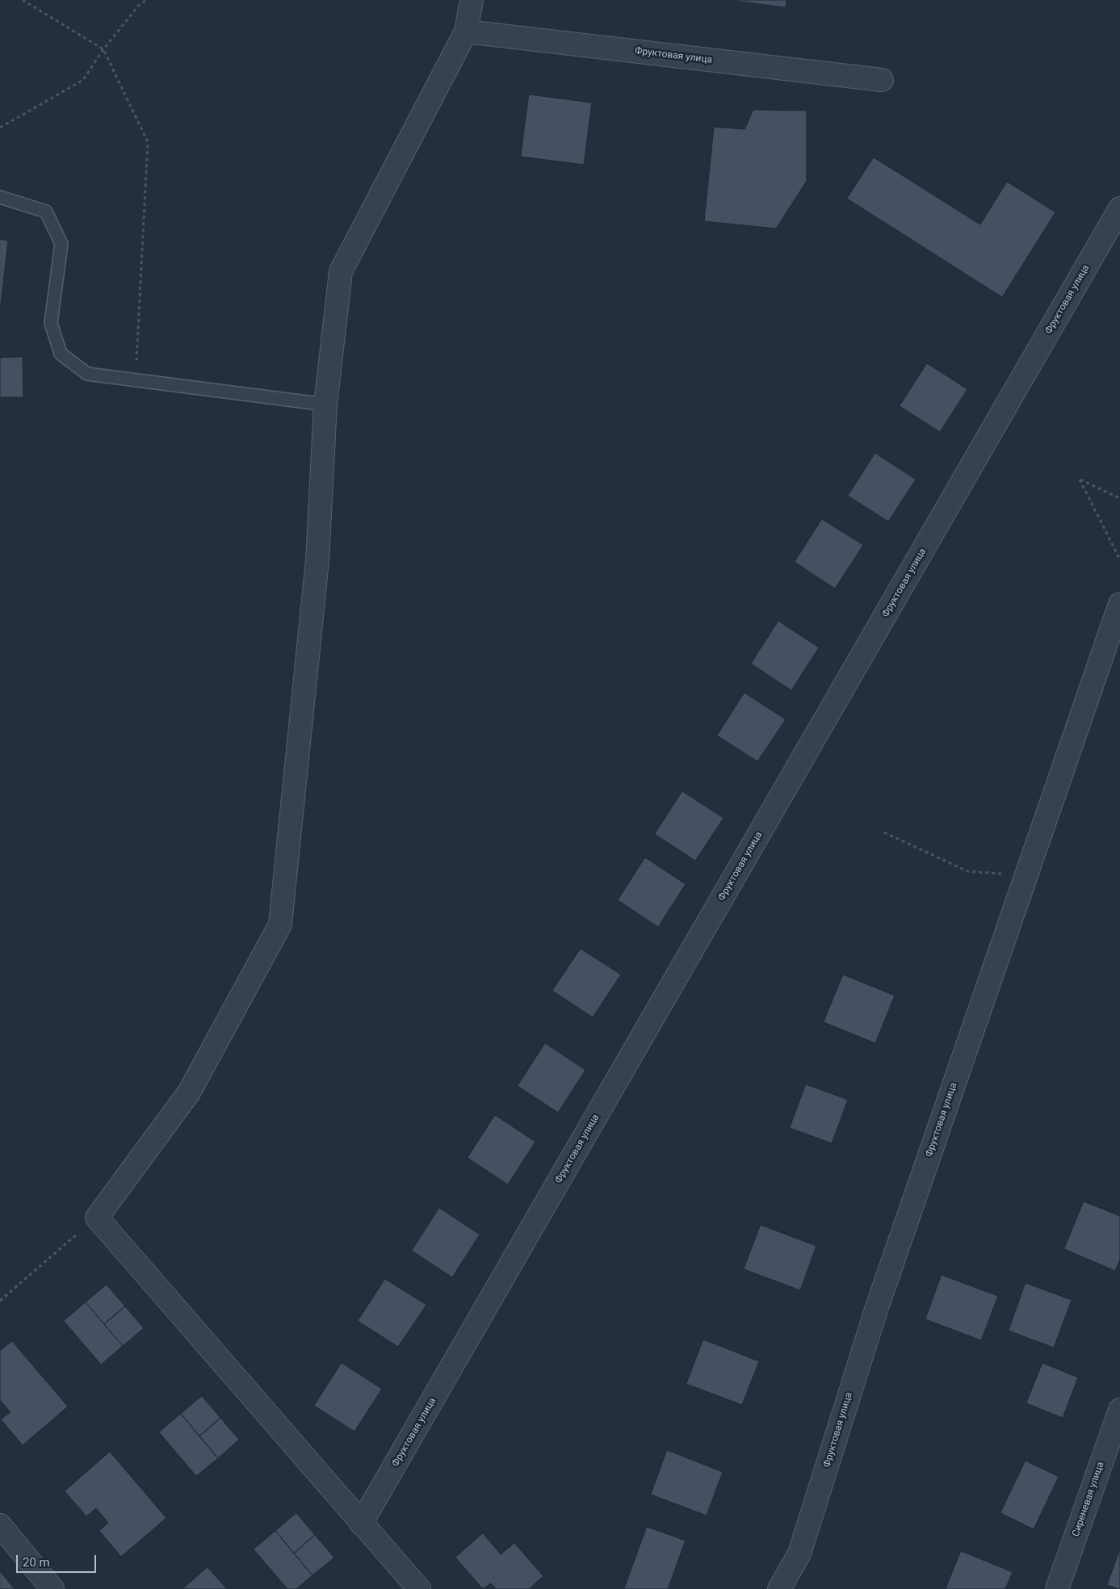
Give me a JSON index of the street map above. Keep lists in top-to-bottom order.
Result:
{
  "streets": {
    "street": ["Фруктовая улица", "Сиреневая улица"]
  },
  "scale_bar": "20 m"
}
